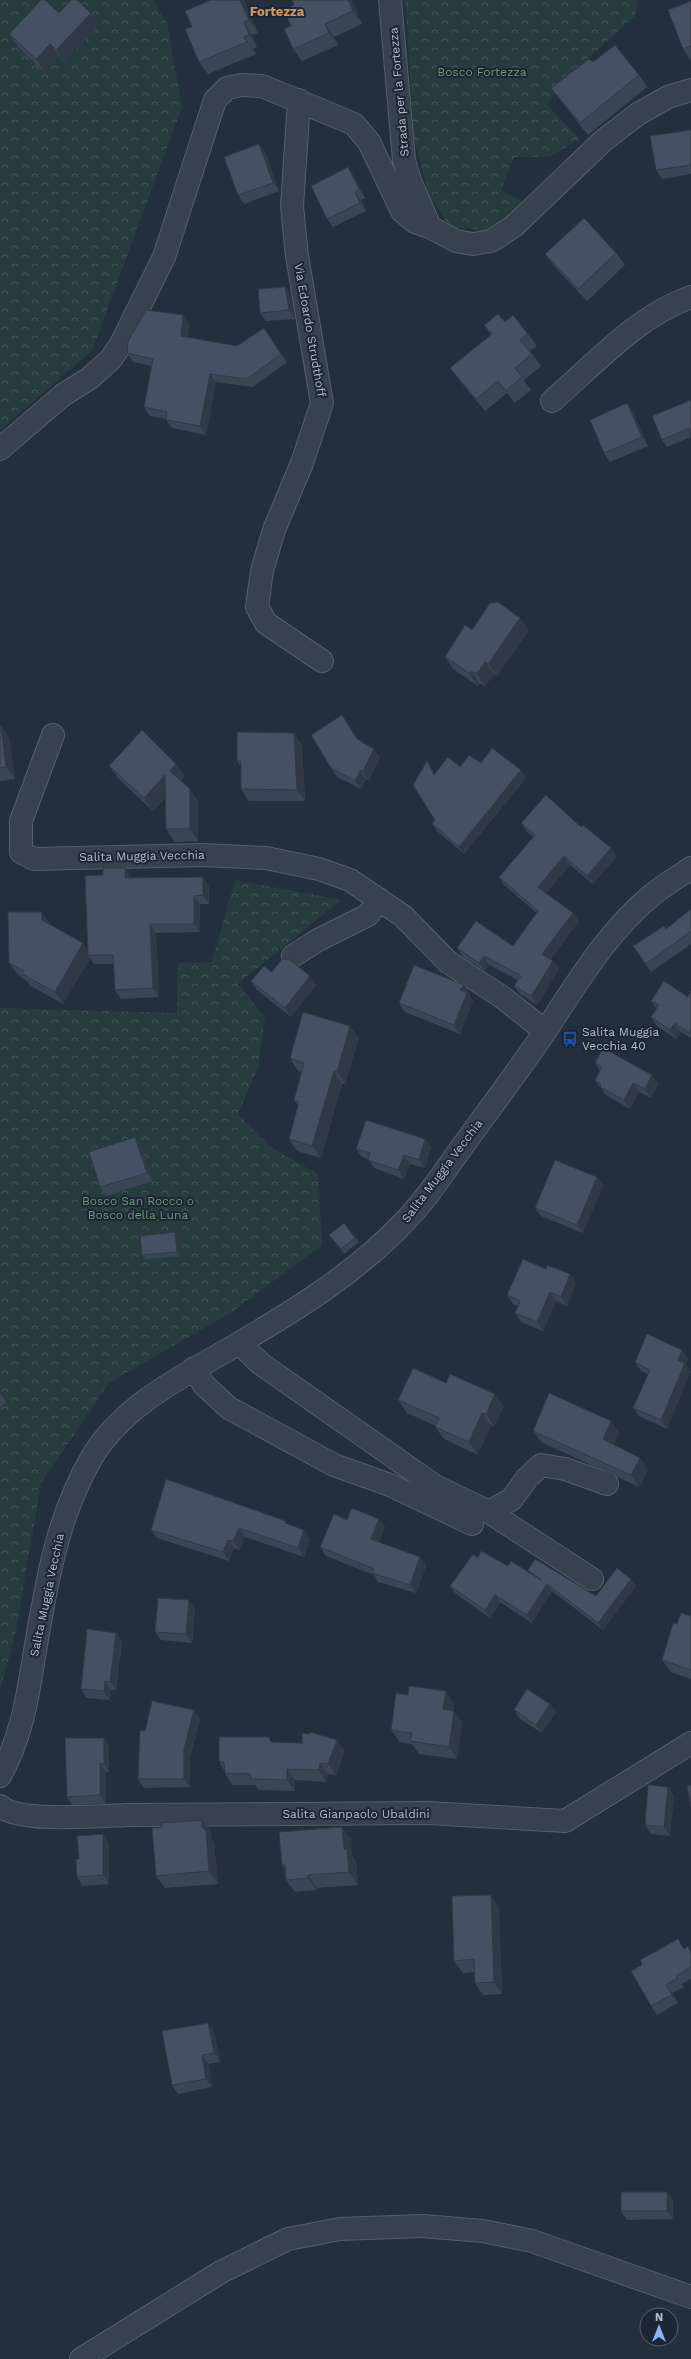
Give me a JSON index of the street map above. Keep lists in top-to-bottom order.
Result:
{
  "streets": {
    "street": [
      "Strada per la Fortezza",
      "Via Edoardo Strudthoff",
      "Salita Muggia Vecchia",
      "Salita Gianpaolo Ubaldini"
    ]
  },
  "districts": ["Fortezza"],
  "parks": ["Bosco Fortezza", "Bosco San Rocco o Bosco della Luna"],
  "places": {
    "bus stop": ["Salita Muggia Vecchia 40"]
  },
  "north": "top"
}
